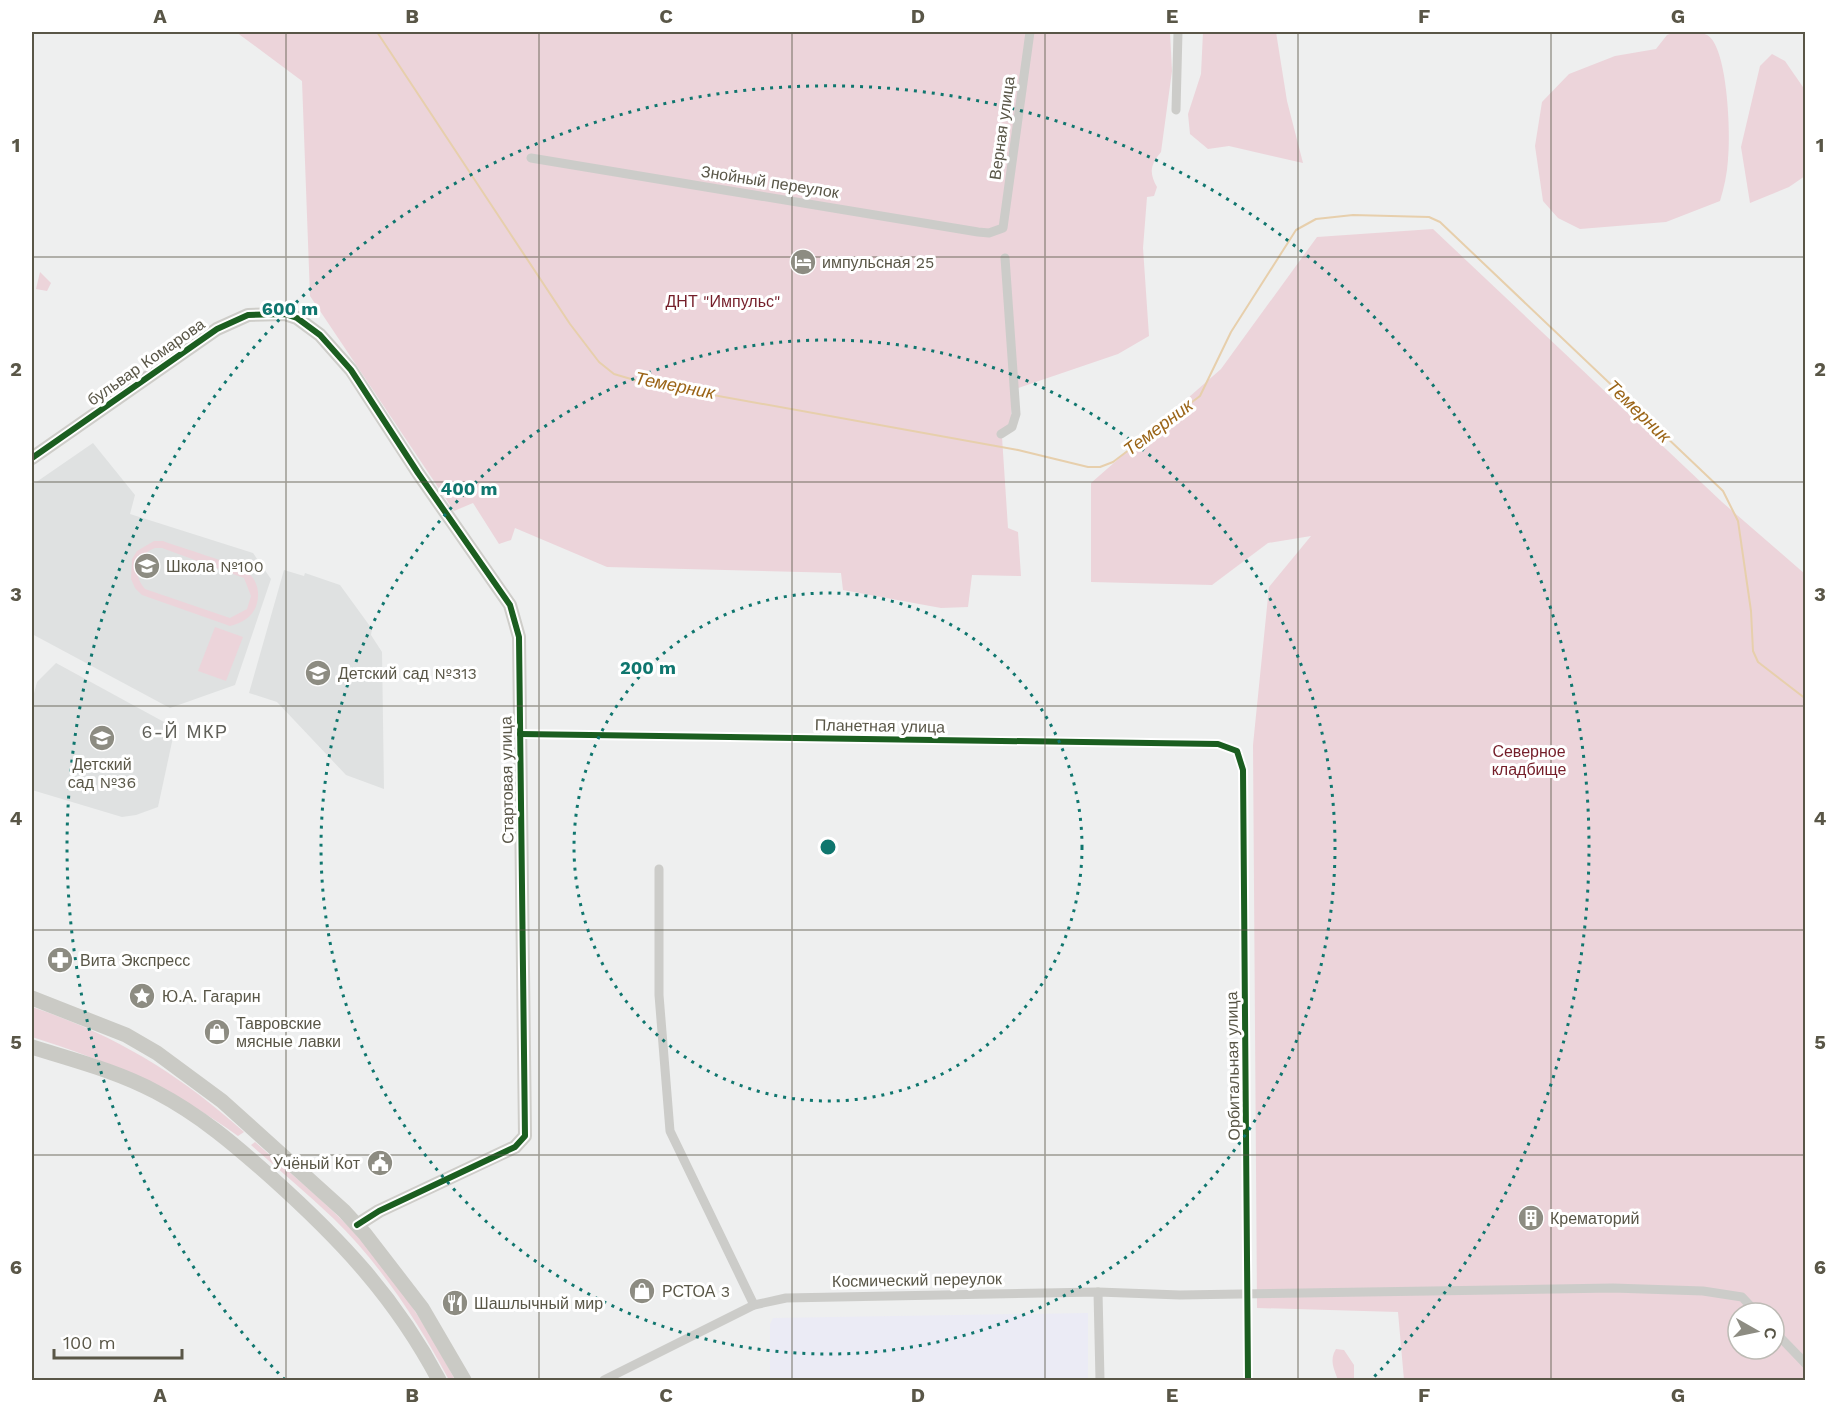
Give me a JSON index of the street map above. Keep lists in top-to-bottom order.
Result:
{
  "streets": {
    "street": [
      "Верная улица",
      "Знойный переулок",
      "бульвар Комарова",
      "Планетная улица",
      "Стартовая улица",
      "Орбитальная улица",
      "Космический переулок"
    ]
  },
  "crossings": [
    ["Верная улица", "Знойный переулок"],
    ["бульвар Комарова", "Стартовая улица"],
    ["Планетная улица", "Стартовая улица"],
    ["Планетная улица", "Орбитальная улица"],
    ["Орбитальная улица", "Космический переулок"]
  ],
  "districts": ["6-Й МКР"],
  "water": ["Темерник"],
  "parks": ["ДНТ \"Импульс\"", "Северное кладбище"],
  "places": {
    "hotel": ["импульсная 25"],
    "school or university": ["Школа №100", "Детский сад №313", "Детский сад №36"],
    "pharmacy": ["Вита Экспресс"],
    "place": ["Ю.А. Гагарин"],
    "shop": ["Тавровские мясные лавки", "РСТОА 3"],
    "public building": ["Учёный Кот"],
    "building": ["Крематорий"],
    "restaurant": ["Шашлычный мир"]
  },
  "scale_bar": "100 m",
  "north": "right",
  "grid": {
    "columns": [
      "A",
      "B",
      "C",
      "D",
      "E",
      "F",
      "G"
    ],
    "rows": [
      "1",
      "2",
      "3",
      "4",
      "5",
      "6"
    ]
  },
  "rings": ["600 m", "400 m", "200 m"]
}
